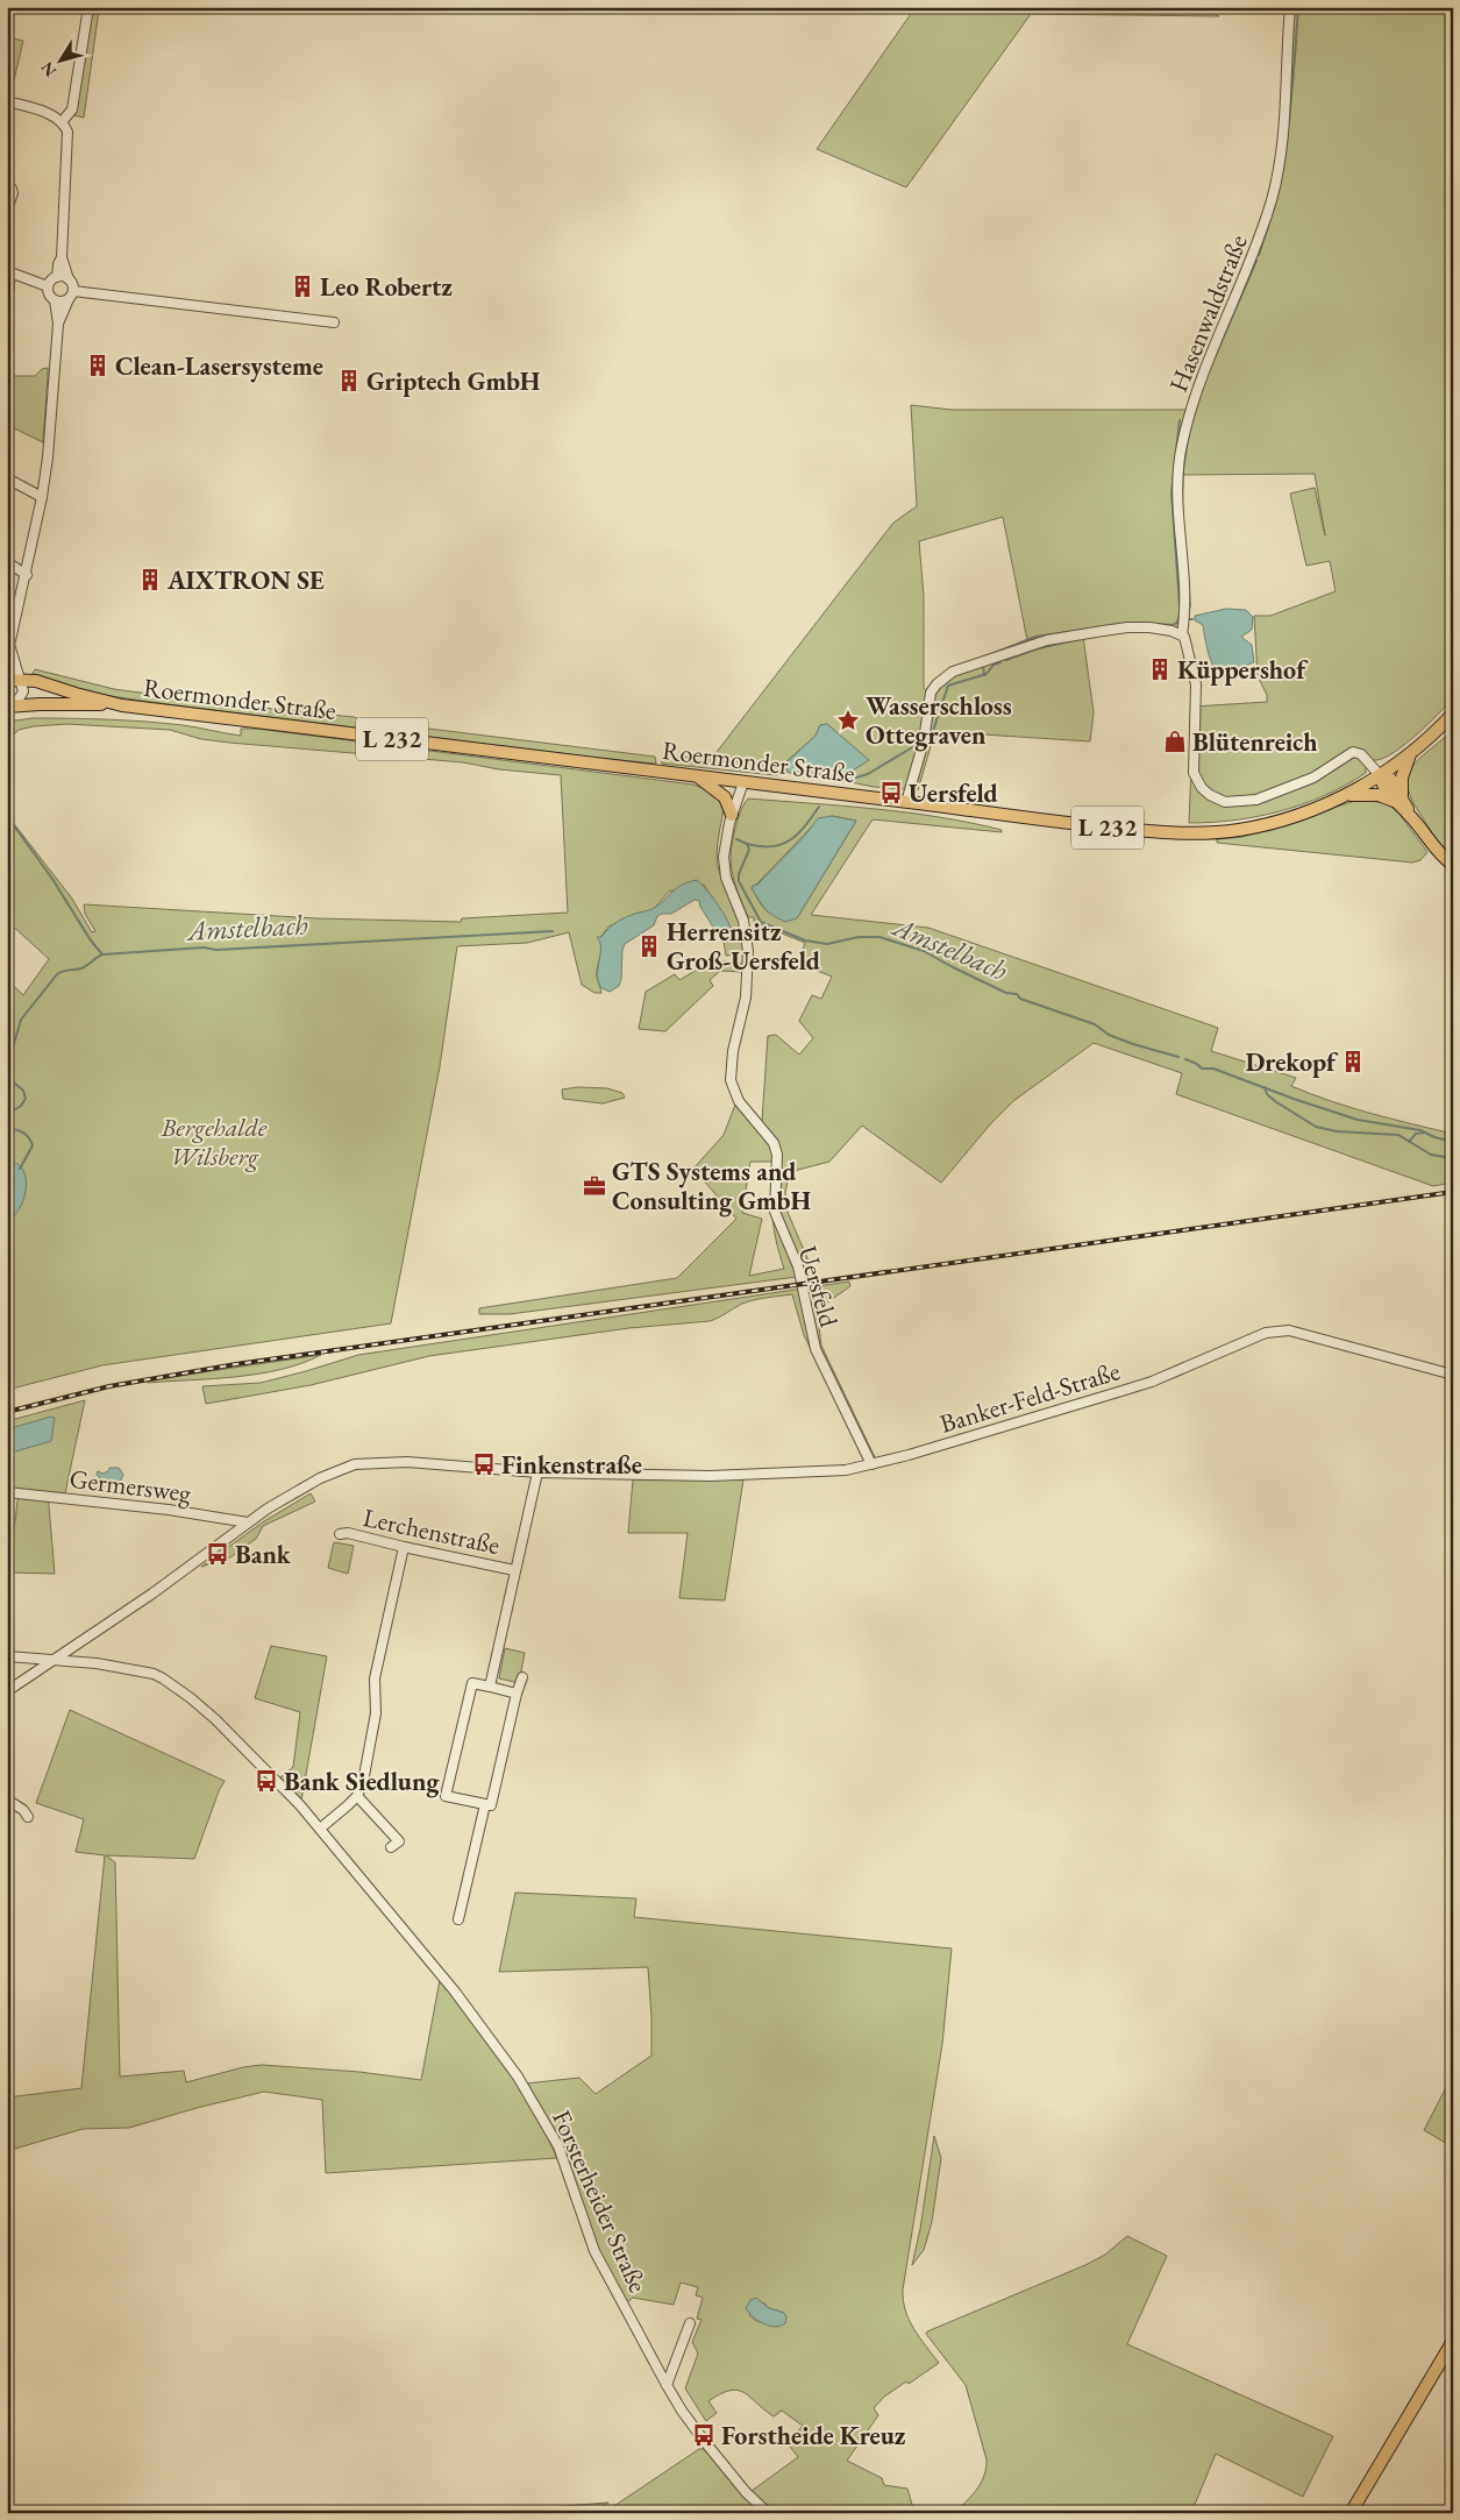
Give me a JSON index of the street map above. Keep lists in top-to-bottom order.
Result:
{
  "streets": {
    "main road": ["Roermonder Straße", "L 232"],
    "street": [
      "Hasenwaldstraße",
      "Uersfeld",
      "Banker-Feld-Straße",
      "Germersweg",
      "Lerchenstraße",
      "Forsterheider Straße"
    ]
  },
  "crossings": [
    ["Roermonder Straße", "L 232"],
    ["Roermonder Straße", "Uersfeld"],
    ["Uersfeld", "Banker-Feld-Straße"],
    ["Banker-Feld-Straße", "Germersweg"],
    ["Banker-Feld-Straße", "Forsterheider Straße"]
  ],
  "water": ["Amstelbach"],
  "parks": ["Bergehalde Wilsberg"],
  "places": {
    "building": [
      "Leo Robertz",
      "Clean-Lasersysteme",
      "Griptech GmbH",
      "AIXTRON SE",
      "Küppershof",
      "Herrensitz Groß-Uersfeld",
      "Drekopf"
    ],
    "place": ["Wasserschloss Ottegraven"],
    "shop": ["Blütenreich"],
    "bus stop": [
      "Uersfeld",
      "Finkenstraße",
      "Bank",
      "Bank Siedlung",
      "Forstheide Kreuz"
    ],
    "office": ["GTS Systems and Consulting GmbH"]
  },
  "north": "bottom left"
}
